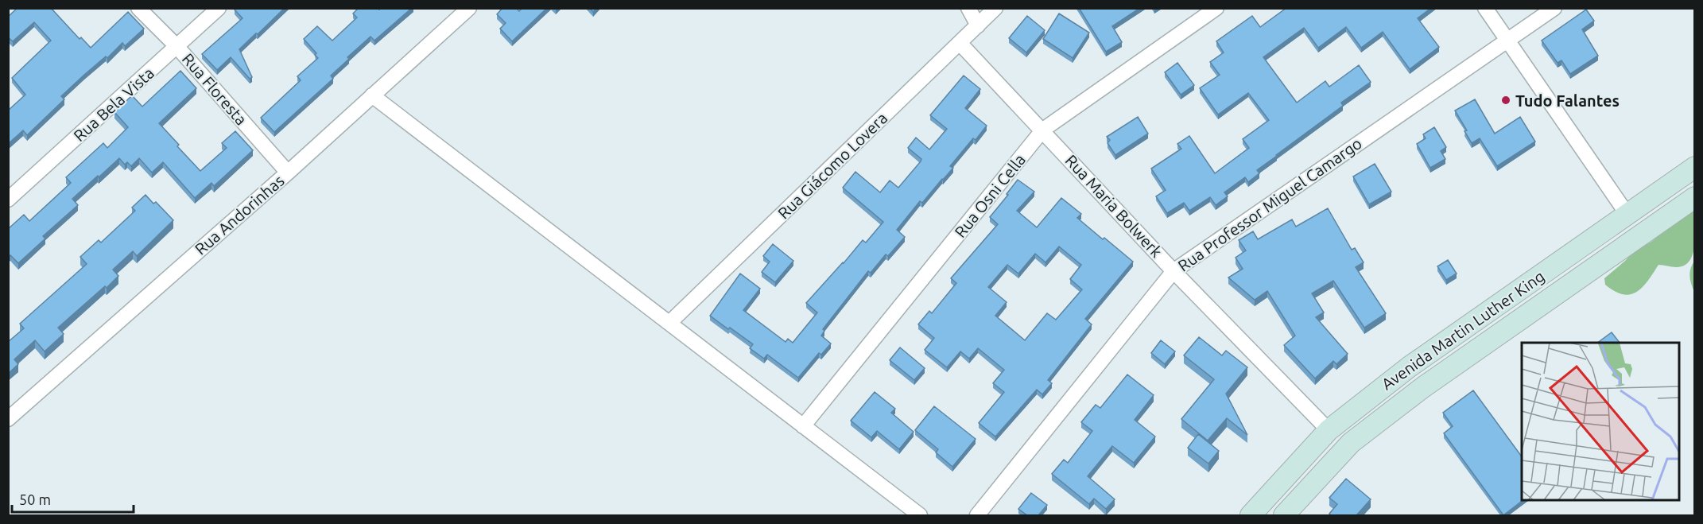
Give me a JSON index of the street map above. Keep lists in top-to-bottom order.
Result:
{
  "streets": {
    "main road": ["Avenida Martin Luther King"],
    "street": [
      "Rua Floresta",
      "Rua Bela Vista",
      "Rua Giácomo Lovera",
      "Rua Osni Cella",
      "Rua Professor Miguel Camargo",
      "Rua Maria Bolwerk",
      "Rua Andorinhas"
    ]
  },
  "crossings": [
    ["Rua Floresta", "Rua Bela Vista"],
    ["Rua Floresta", "Rua Andorinhas"],
    ["Rua Giácomo Lovera", "Rua Maria Bolwerk"],
    ["Rua Osni Cella", "Rua Maria Bolwerk"],
    ["Rua Professor Miguel Camargo", "Rua Maria Bolwerk"],
    ["Rua Maria Bolwerk", "Avenida Martin Luther King"]
  ],
  "places": ["Tudo Falantes"],
  "scale_bar": "50 m"
}
